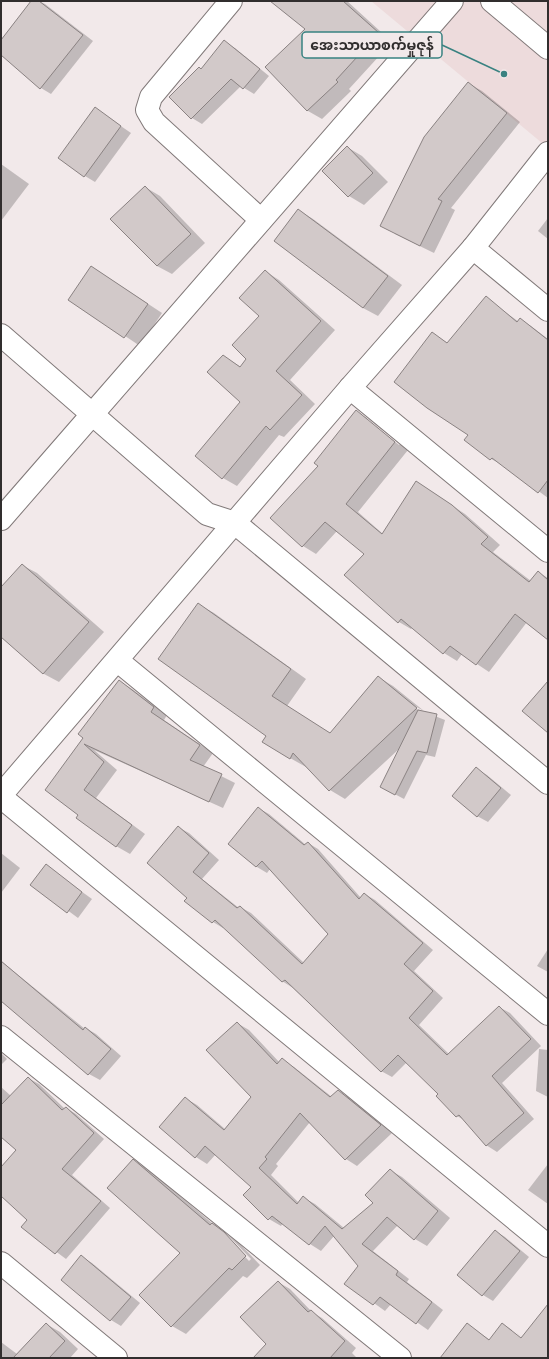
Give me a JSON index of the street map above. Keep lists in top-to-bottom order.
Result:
{
  "places": ["အေးသာယာစက်မှုဇုန်"]
}
